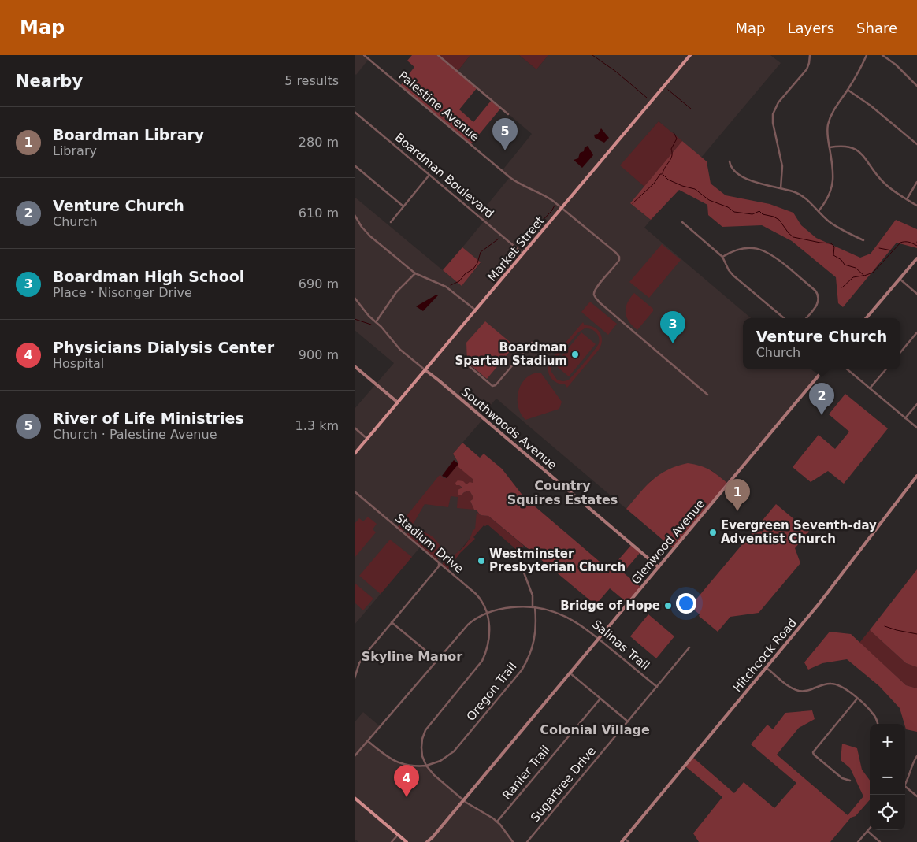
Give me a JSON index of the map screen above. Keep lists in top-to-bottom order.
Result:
{
  "streets": {
    "main road": ["Market Street"],
    "street": [
      "Palestine Avenue",
      "Boardman Boulevard",
      "Southwoods Avenue",
      "Glenwood Avenue",
      "Stadium Drive",
      "Salinas Trail",
      "Hitchcock Road",
      "Oregon Trail",
      "Ranier Trail",
      "Sugartree Drive"
    ]
  },
  "crossings": [
    ["Palestine Avenue", "Market Street"],
    ["Boardman Boulevard", "Market Street"],
    ["Market Street", "Southwoods Avenue"],
    ["Southwoods Avenue", "Glenwood Avenue"],
    ["Glenwood Avenue", "Salinas Trail"],
    ["Stadium Drive", "Salinas Trail"],
    ["Salinas Trail", "Oregon Trail"],
    ["Salinas Trail", "Sugartree Drive"]
  ],
  "districts": ["Country Squires Estates", "Skyline Manor", "Colonial Village"],
  "places": [
    "Boardman Spartan Stadium",
    "Evergreen Seventh-day Adventist Church",
    "Westminster Presbyterian Church",
    "Bridge of Hope"
  ],
  "page": {
    "header": "Map",
    "nav": ["Map", "Layers", "Share"],
    "heading": ["Nearby", "5 results"],
    "list": [
      {
        "mark": "1",
        "name": "Boardman Library",
        "note": "Library",
        "value": "280 m"
      },
      {
        "mark": "2",
        "name": "Venture Church",
        "note": "Church",
        "value": "610 m"
      },
      {
        "mark": "3",
        "name": "Boardman High School",
        "note": "Place · Nisonger Drive",
        "value": "690 m"
      },
      {
        "mark": "4",
        "name": "Physicians Dialysis Center",
        "note": "Hospital",
        "value": "900 m"
      },
      {
        "mark": "5",
        "name": "River of Life Ministries",
        "note": "Church · Palestine Avenue",
        "value": "1.3 km"
      }
    ],
    "pins": [
      "5",
      "3",
      "2",
      "1",
      "4"
    ],
    "popup": ["Venture Church", "Church"],
    "map_buttons": ["+", "−"]
  }
}
